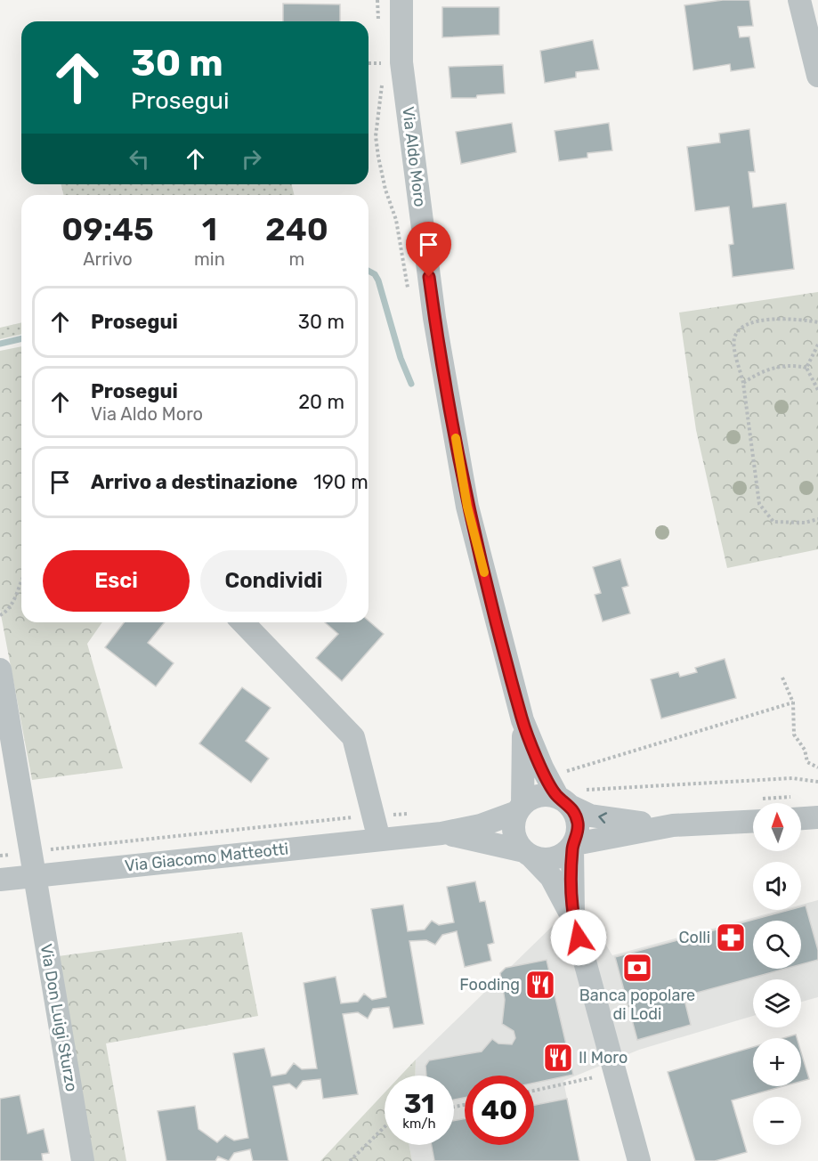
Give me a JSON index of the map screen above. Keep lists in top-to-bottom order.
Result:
{
  "streets": {
    "street": ["Via Aldo Moro", "Via Giacomo Matteotti", "Via Don Luigi Sturzo"]
  },
  "crossings": [
    ["Via Aldo Moro", "Via Giacomo Matteotti"],
    ["Via Giacomo Matteotti", "Via Don Luigi Sturzo"]
  ],
  "places": {
    "pharmacy": ["Colli"],
    "bank": ["Banca popolare di Lodi"],
    "restaurant": ["Fooding", "Il Moro"]
  },
  "north": "top",
  "page": {
    "turn": ["30 m", "Prosegui"],
    "eta": [
      "09:45",
      "Arrivo",
      "1",
      "min",
      "240",
      "m"
    ],
    "list": [
      {
        "name": "Prosegui",
        "value": "30 m"
      },
      {
        "name": "Prosegui",
        "note": "Via Aldo Moro",
        "value": "20 m"
      },
      {
        "name": "Arrivo a destinazione",
        "value": "190 m"
      }
    ],
    "buttons": ["Esci", "Condividi"],
    "map_buttons": ["+", "−"],
    "speed": "31 km/h",
    "limit": "40"
  }
}
